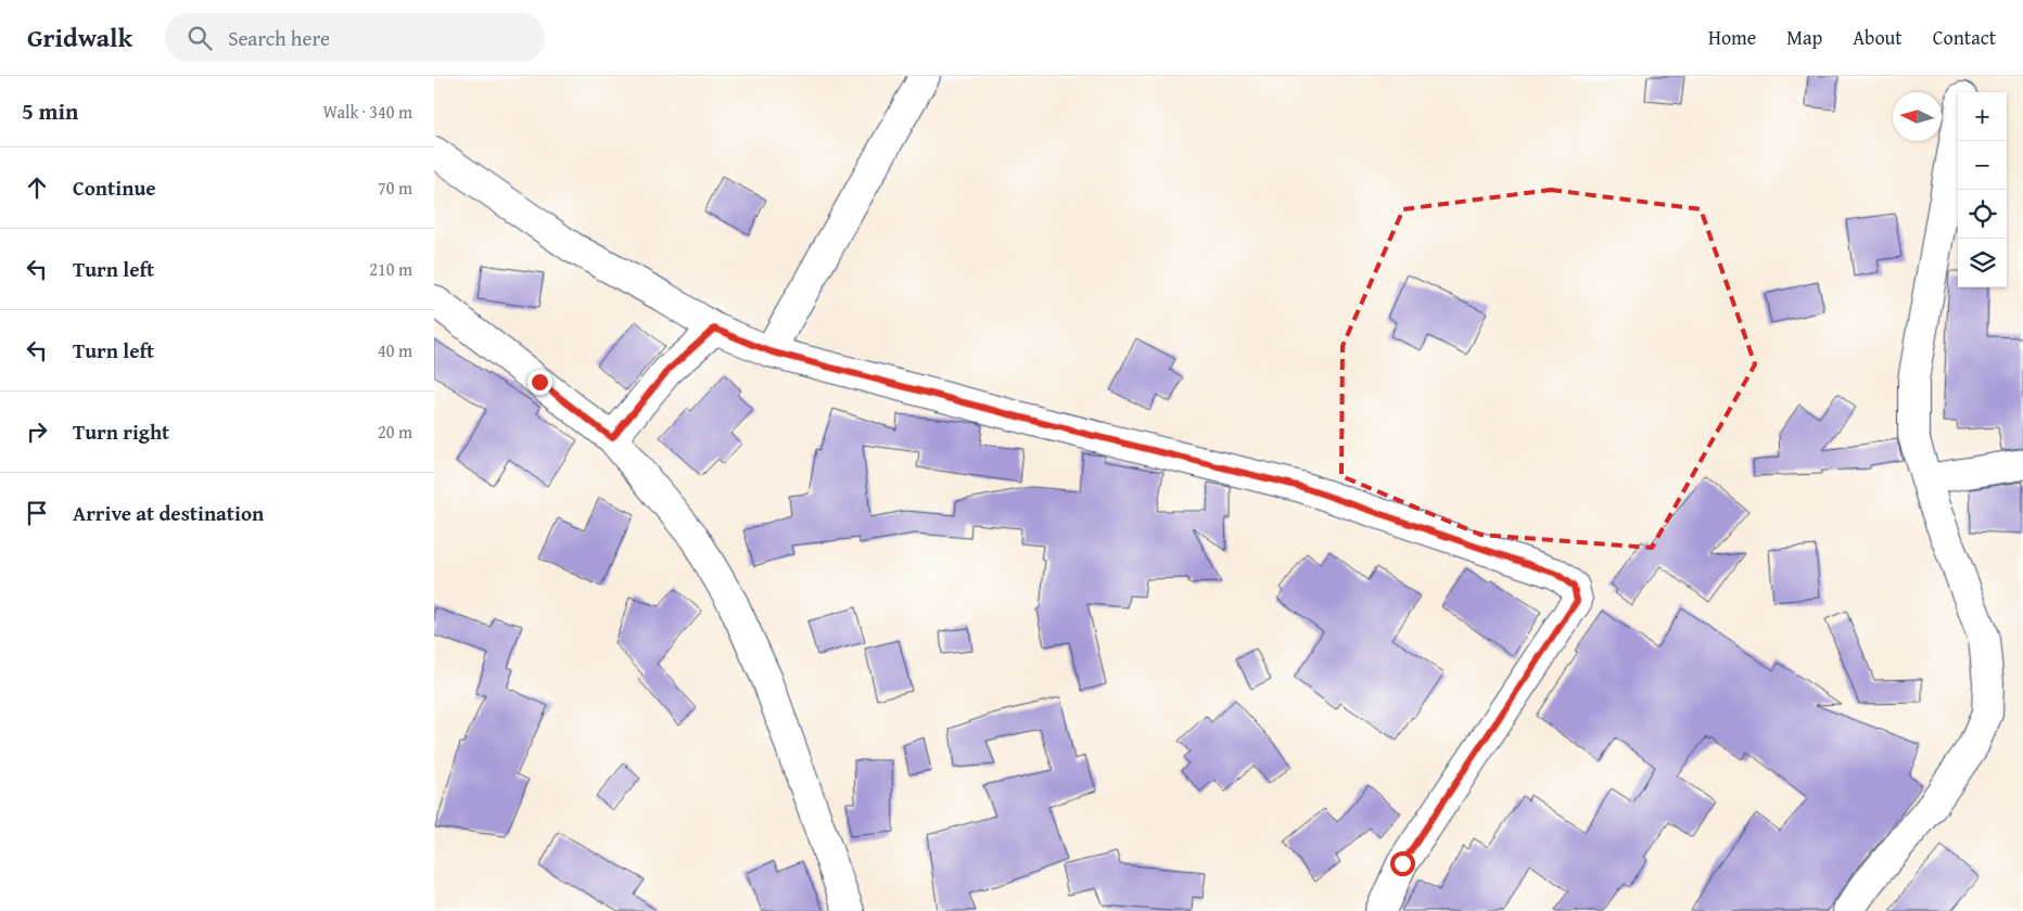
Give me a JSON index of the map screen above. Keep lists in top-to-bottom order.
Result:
{
  "north": "left",
  "page": {
    "header": "Gridwalk",
    "search": "Search here",
    "nav": [
      "Home",
      "Map",
      "About",
      "Contact"
    ],
    "heading": ["5 min", "Walk · 340 m"],
    "map_buttons": ["+", "−"],
    "list": [
      ["Continue", "70 m"],
      ["Turn left", "210 m"],
      ["Turn left", "40 m"],
      ["Turn right", "20 m"],
      "Arrive at destination"
    ]
  }
}
